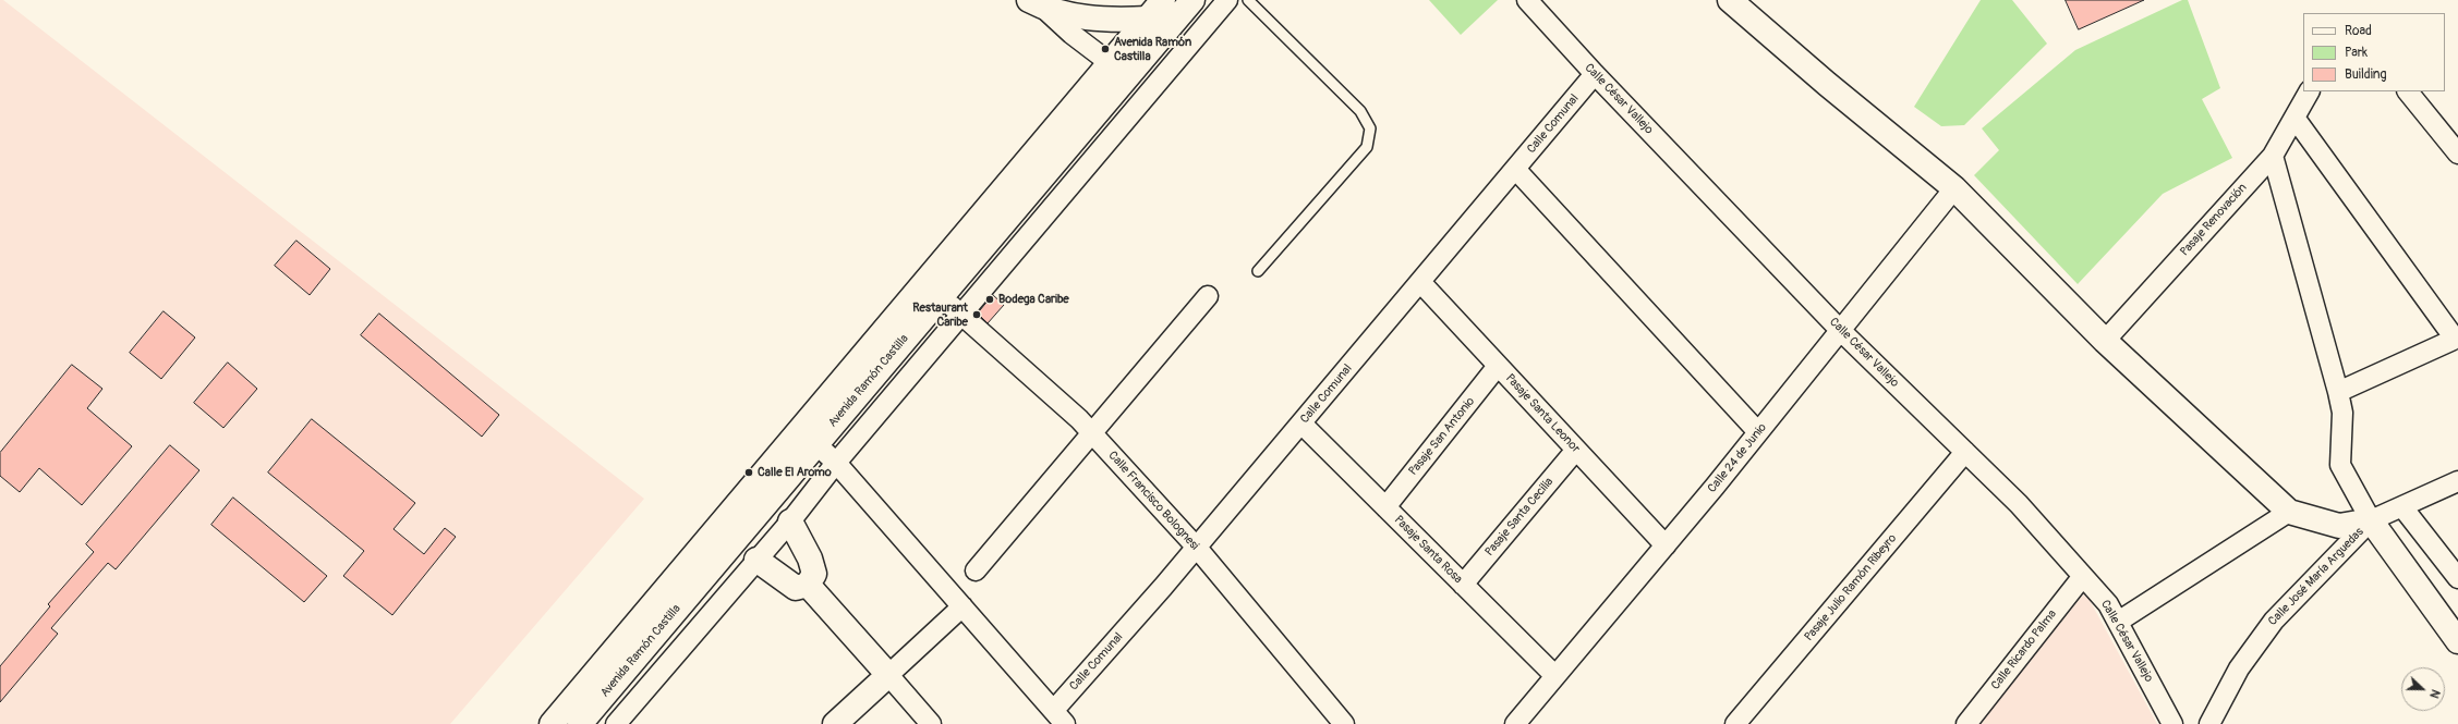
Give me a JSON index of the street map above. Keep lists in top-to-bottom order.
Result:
{
  "streets": {
    "main road": ["Avenida Ramón Castilla"],
    "street": [
      "Calle César Vallejo",
      "Calle Comunal",
      "Pasaje Renovación",
      "Pasaje Santa Leonor",
      "Pasaje San Antonio",
      "Calle 24 de Junio",
      "Calle Francisco Bolognesi",
      "Pasaje Santa Cecilia",
      "Pasaje Santa Rosa",
      "Calle José María Arguedas",
      "Pasaje Julio Ramón Ribeyro",
      "Calle Ricardo Palma"
    ]
  },
  "crossings": [
    ["Calle César Vallejo", "Calle Comunal"],
    ["Calle César Vallejo", "Calle 24 de Junio"],
    ["Calle César Vallejo", "Pasaje Julio Ramón Ribeyro"],
    ["Calle César Vallejo", "Calle Ricardo Palma"],
    ["Calle Comunal", "Pasaje Santa Leonor"],
    ["Calle Comunal", "Calle Francisco Bolognesi"],
    ["Calle Comunal", "Pasaje Santa Rosa"],
    ["Avenida Ramón Castilla", "Calle Francisco Bolognesi"],
    ["Pasaje Santa Leonor", "Pasaje San Antonio"],
    ["Pasaje Santa Leonor", "Calle 24 de Junio"],
    ["Pasaje Santa Leonor", "Pasaje Santa Cecilia"],
    ["Pasaje San Antonio", "Pasaje Santa Rosa"],
    ["Calle 24 de Junio", "Pasaje Santa Rosa"],
    ["Pasaje Santa Cecilia", "Pasaje Santa Rosa"]
  ],
  "places": [
    "Avenida Ramón Castilla",
    "Bodega Caribe",
    "Restaurant Caribe",
    "Calle El Aromo"
  ],
  "legend": ["Road", "Park", "Building"],
  "north": "right"
}
